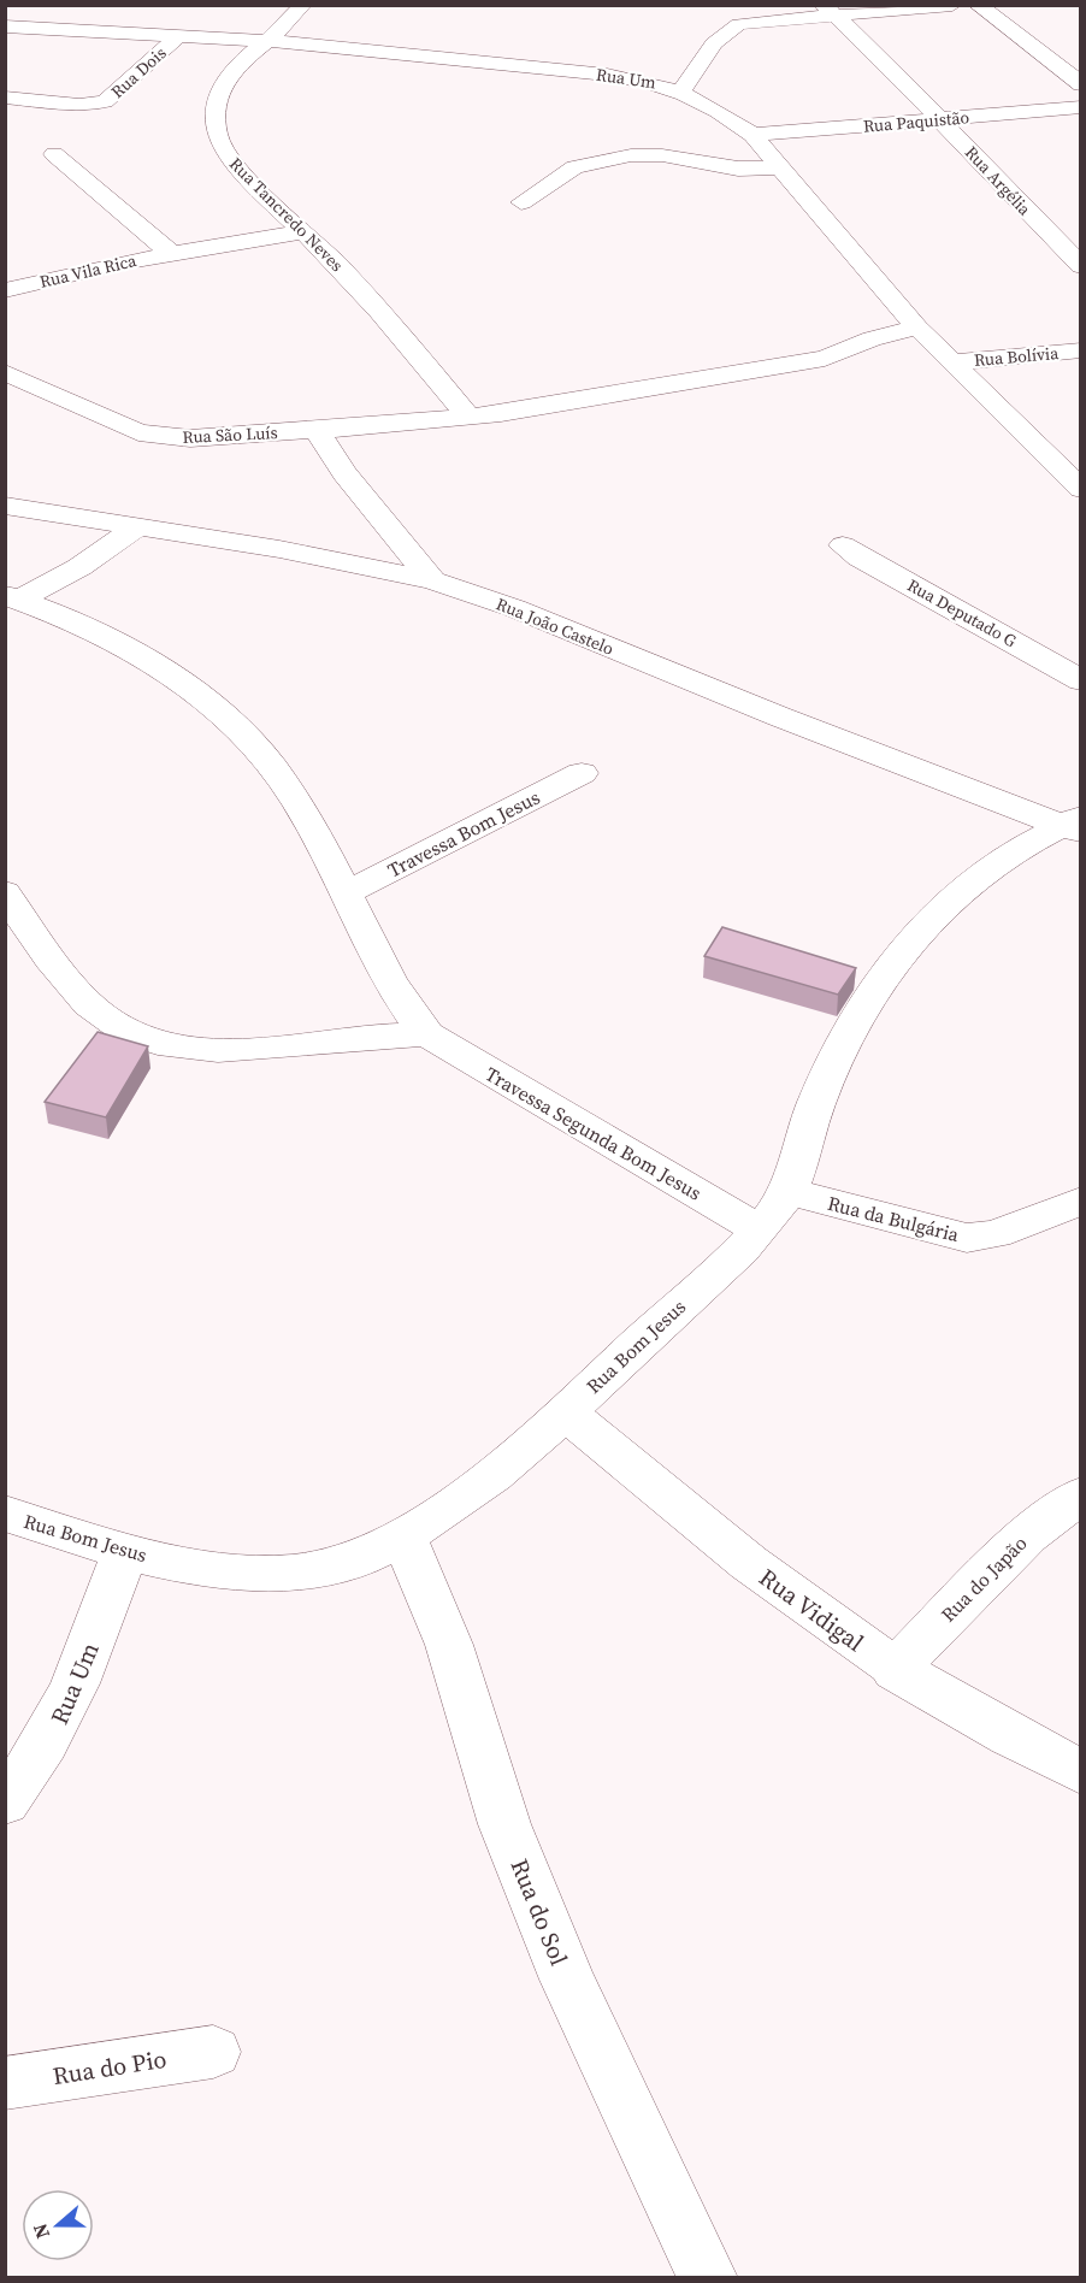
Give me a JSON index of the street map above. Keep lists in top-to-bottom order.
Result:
{
  "streets": {
    "street": [
      "Rua Dois",
      "Rua Um",
      "Rua Paquistão",
      "Rua Argélia",
      "Rua Tancredo Neves",
      "Rua Vila Rica",
      "Rua Bolívia",
      "Rua São Luís",
      "Rua Deputado G",
      "Rua João Castelo",
      "Travessa Bom Jesus",
      "Travessa Segunda Bom Jesus",
      "Rua da Bulgária",
      "Rua Bom Jesus",
      "Rua do Japão",
      "Rua Vidigal",
      "Rua do Sol",
      "Rua do Pio"
    ]
  },
  "crossings": [
    ["Rua Dois", "Rua Um"],
    ["Rua Um", "Rua Paquistão"],
    ["Rua Um", "Rua Tancredo Neves"],
    ["Rua Um", "Rua Bolívia"],
    ["Rua Um", "Rua São Luís"],
    ["Rua Um", "Rua Bom Jesus"],
    ["Rua Paquistão", "Rua Argélia"],
    ["Rua Tancredo Neves", "Rua Vila Rica"],
    ["Rua Tancredo Neves", "Rua São Luís"],
    ["Rua João Castelo", "Rua Bom Jesus"],
    ["Travessa Bom Jesus", "Travessa Segunda Bom Jesus"],
    ["Travessa Segunda Bom Jesus", "Rua Bom Jesus"],
    ["Rua da Bulgária", "Rua Bom Jesus"],
    ["Rua Bom Jesus", "Rua Vidigal"],
    ["Rua Bom Jesus", "Rua do Sol"],
    ["Rua do Japão", "Rua Vidigal"]
  ],
  "north": "left"
}
